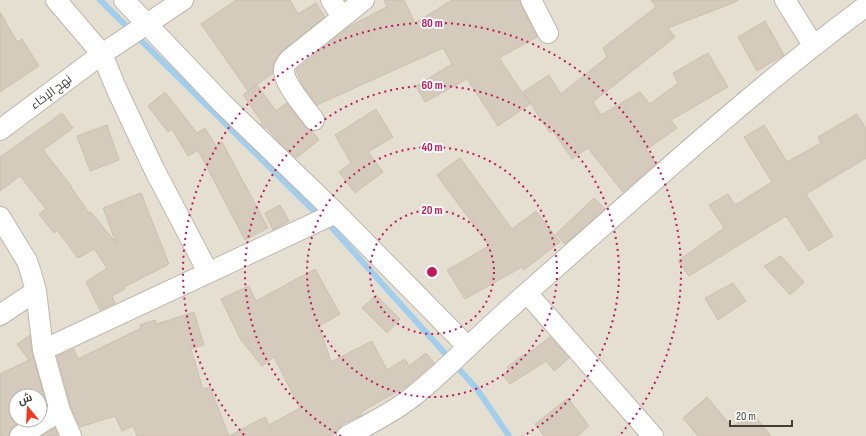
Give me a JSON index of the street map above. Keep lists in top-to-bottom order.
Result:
{
  "streets": {
    "street": ["نهج الإخاء"]
  },
  "scale_bar": "20 m",
  "north": "top",
  "rings": [
    "80 m",
    "60 m",
    "40 m",
    "20 m"
  ]
}
